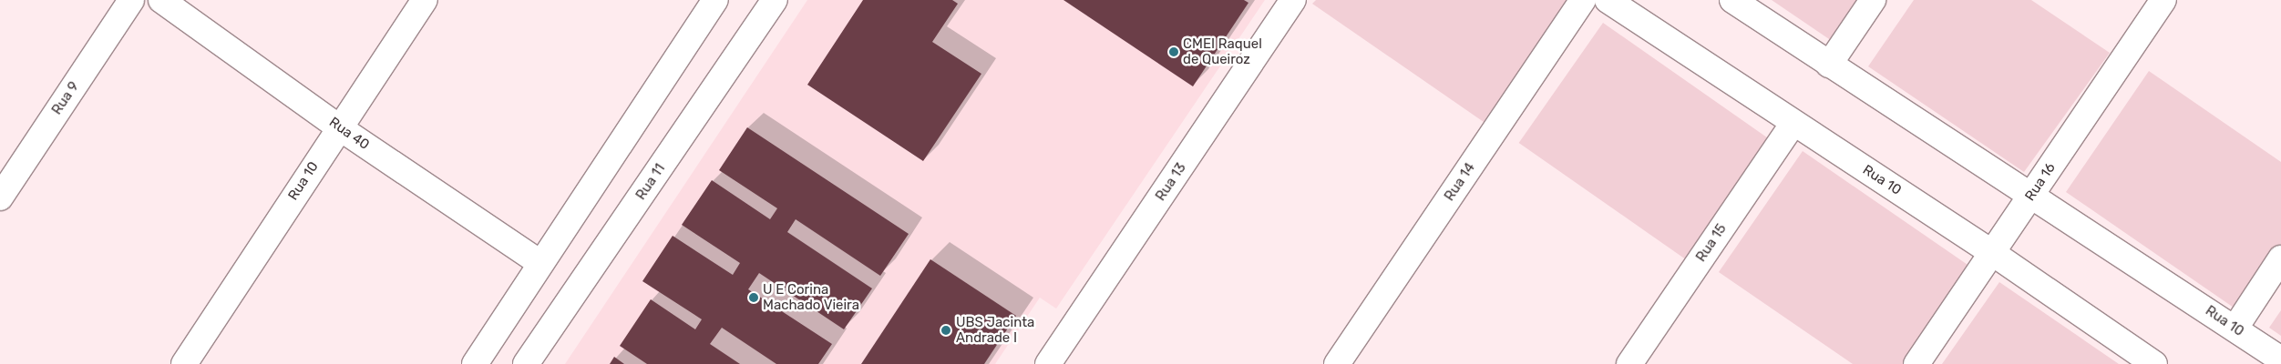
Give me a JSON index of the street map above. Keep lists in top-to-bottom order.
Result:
{
  "streets": {
    "street": [
      "Rua 9",
      "Rua 40",
      "Rua 10",
      "Rua 11",
      "Rua 13",
      "Rua 14",
      "Rua 16",
      "Rua 15"
    ]
  },
  "crossings": [
    ["Rua 40", "Rua 10"],
    ["Rua 10", "Rua 16"],
    ["Rua 10", "Rua 15"]
  ],
  "places": ["CMEI Raquel de Queiroz", "U E Corina Machado Vieira", "UBS Jacinta Andrade I"]
}
